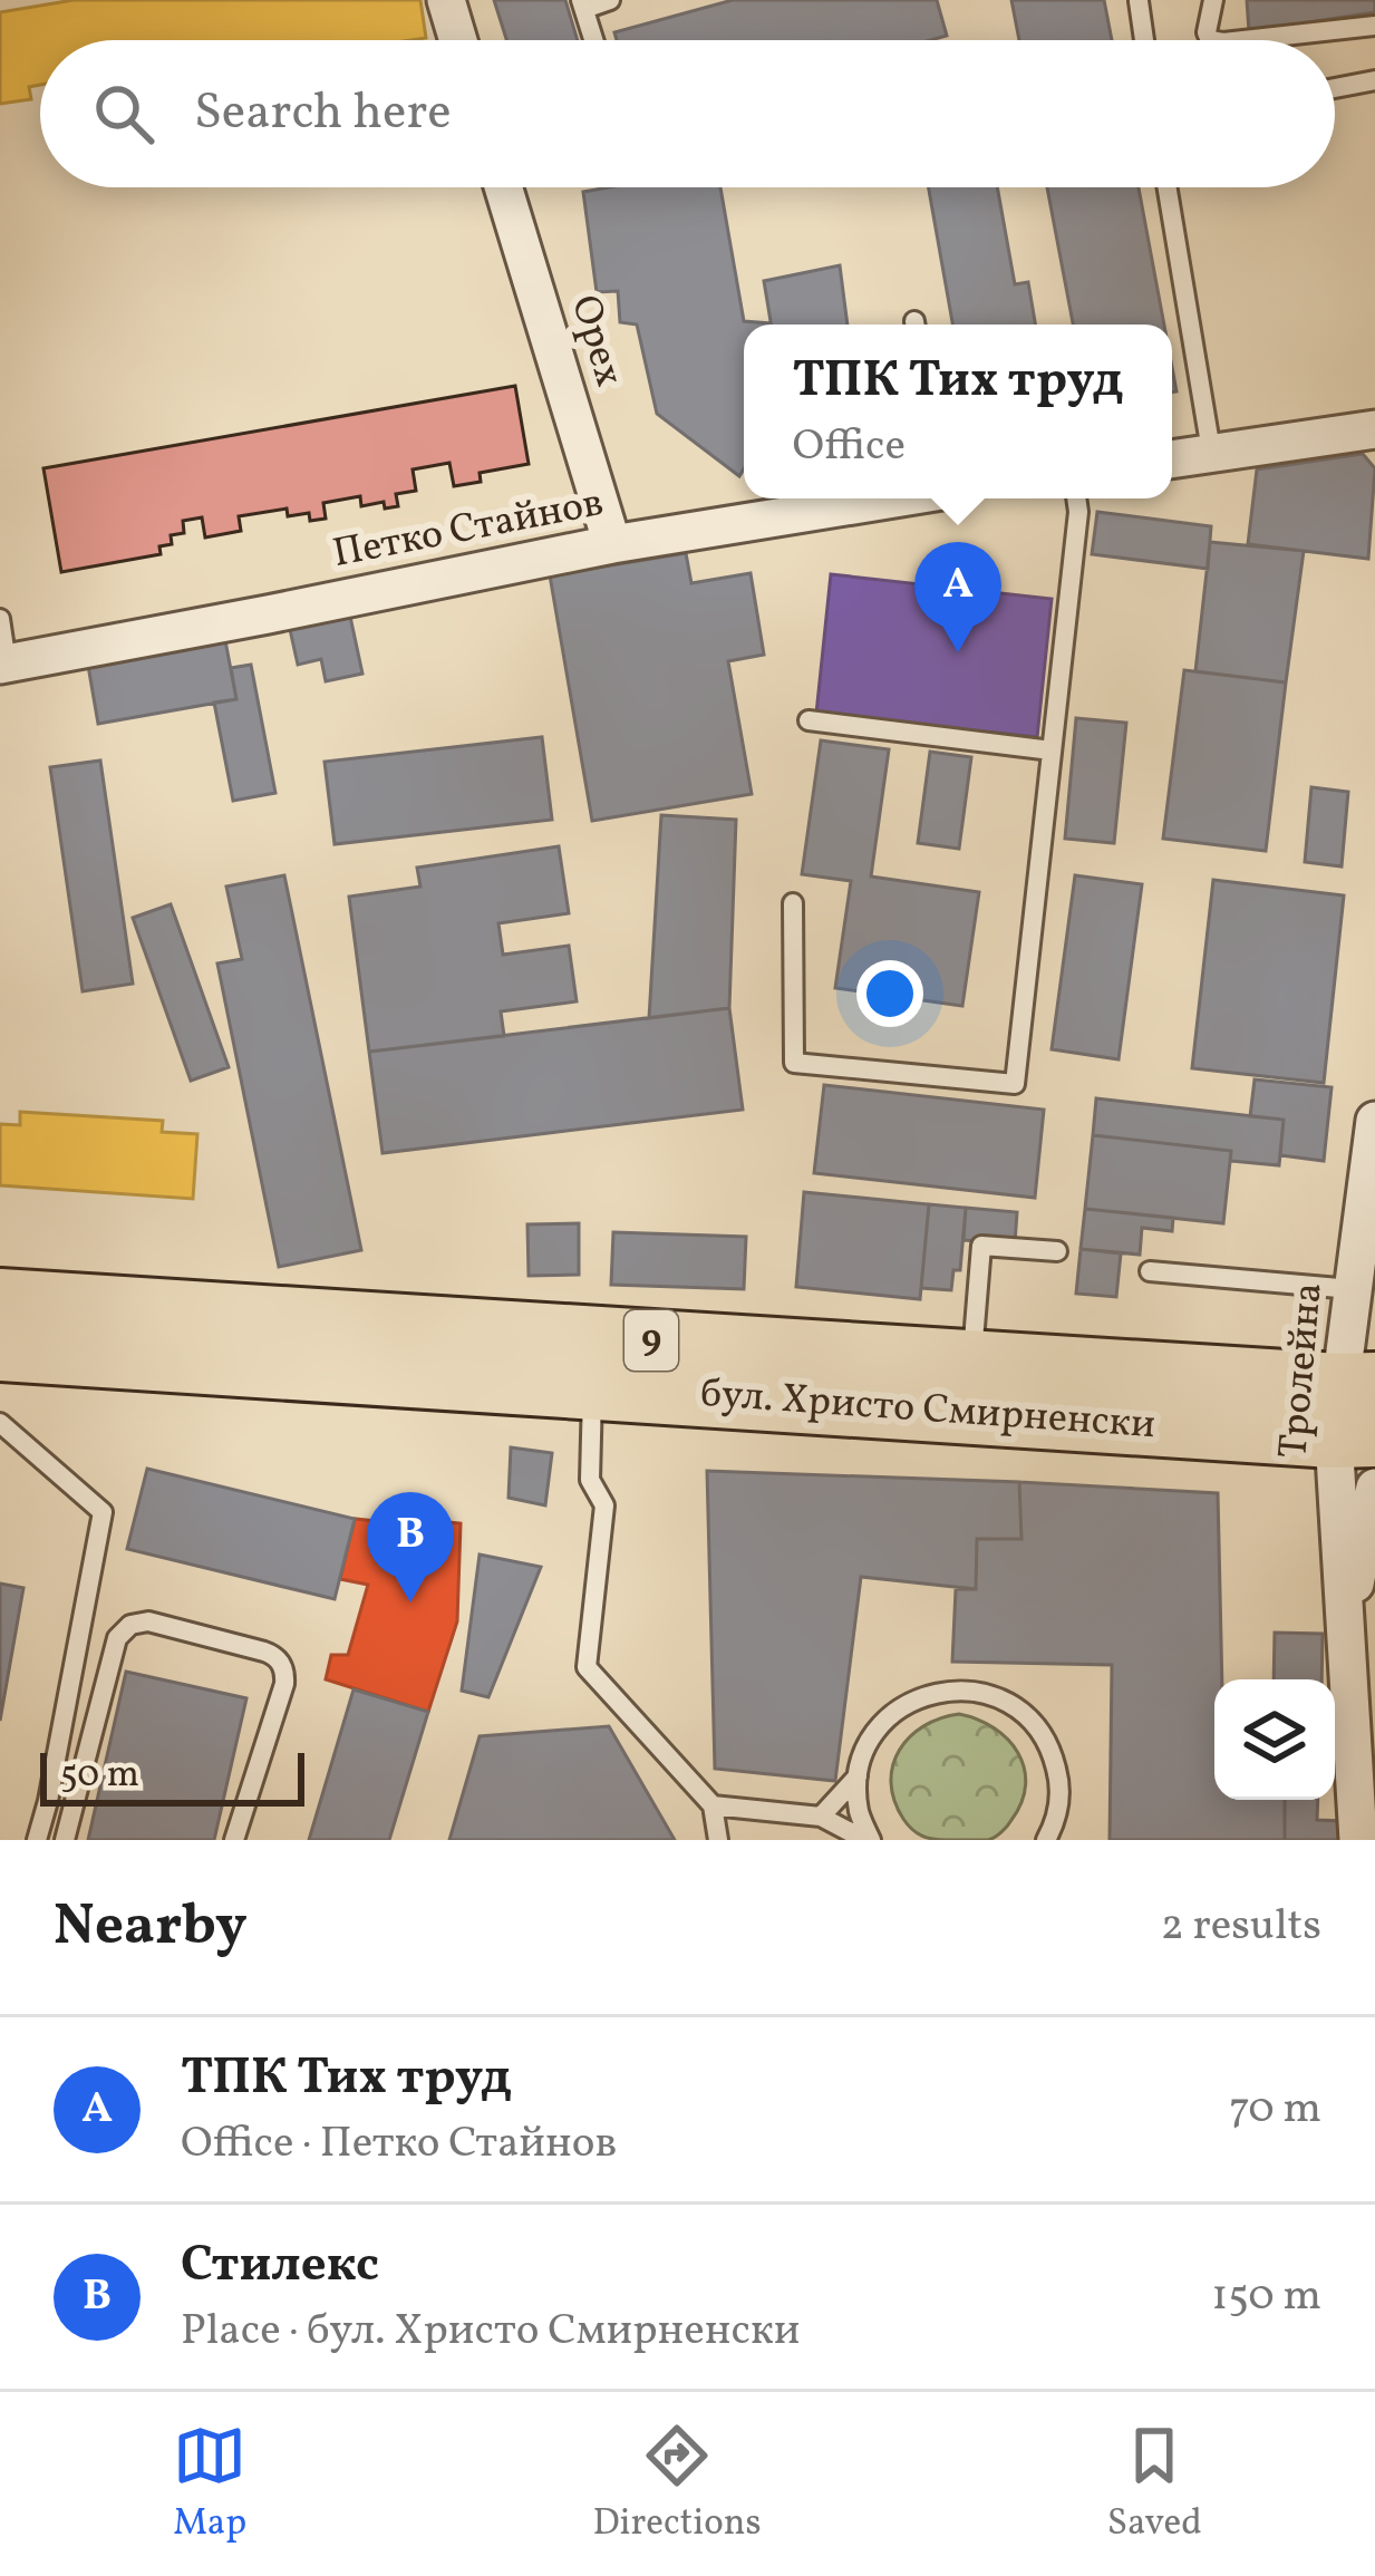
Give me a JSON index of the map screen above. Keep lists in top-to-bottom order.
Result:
{
  "streets": {
    "main road": ["9", "бул. Христо Смирненски"],
    "street": ["Орех", "Петко Стайнов", "Тролейна"]
  },
  "crossings": [
    ["Орех", "Петко Стайнов"],
    ["Тролейна", "бул. Христо Смирненски"]
  ],
  "scale_bar": "50 m",
  "page": {
    "search": "Search here",
    "popup": ["ТПК Тих труд", "Office"],
    "pins": ["A", "B"],
    "scale": "50 m",
    "heading": ["Nearby", "2 results"],
    "list": [
      {
        "mark": "A",
        "name": "ТПК Тих труд",
        "note": "Office · Петко Стайнов",
        "value": "70 m"
      },
      {
        "mark": "B",
        "name": "Стилекс",
        "note": "Place · бул. Христо Смирненски",
        "value": "150 m"
      }
    ],
    "nav": ["Map", "Directions", "Saved"]
  }
}
